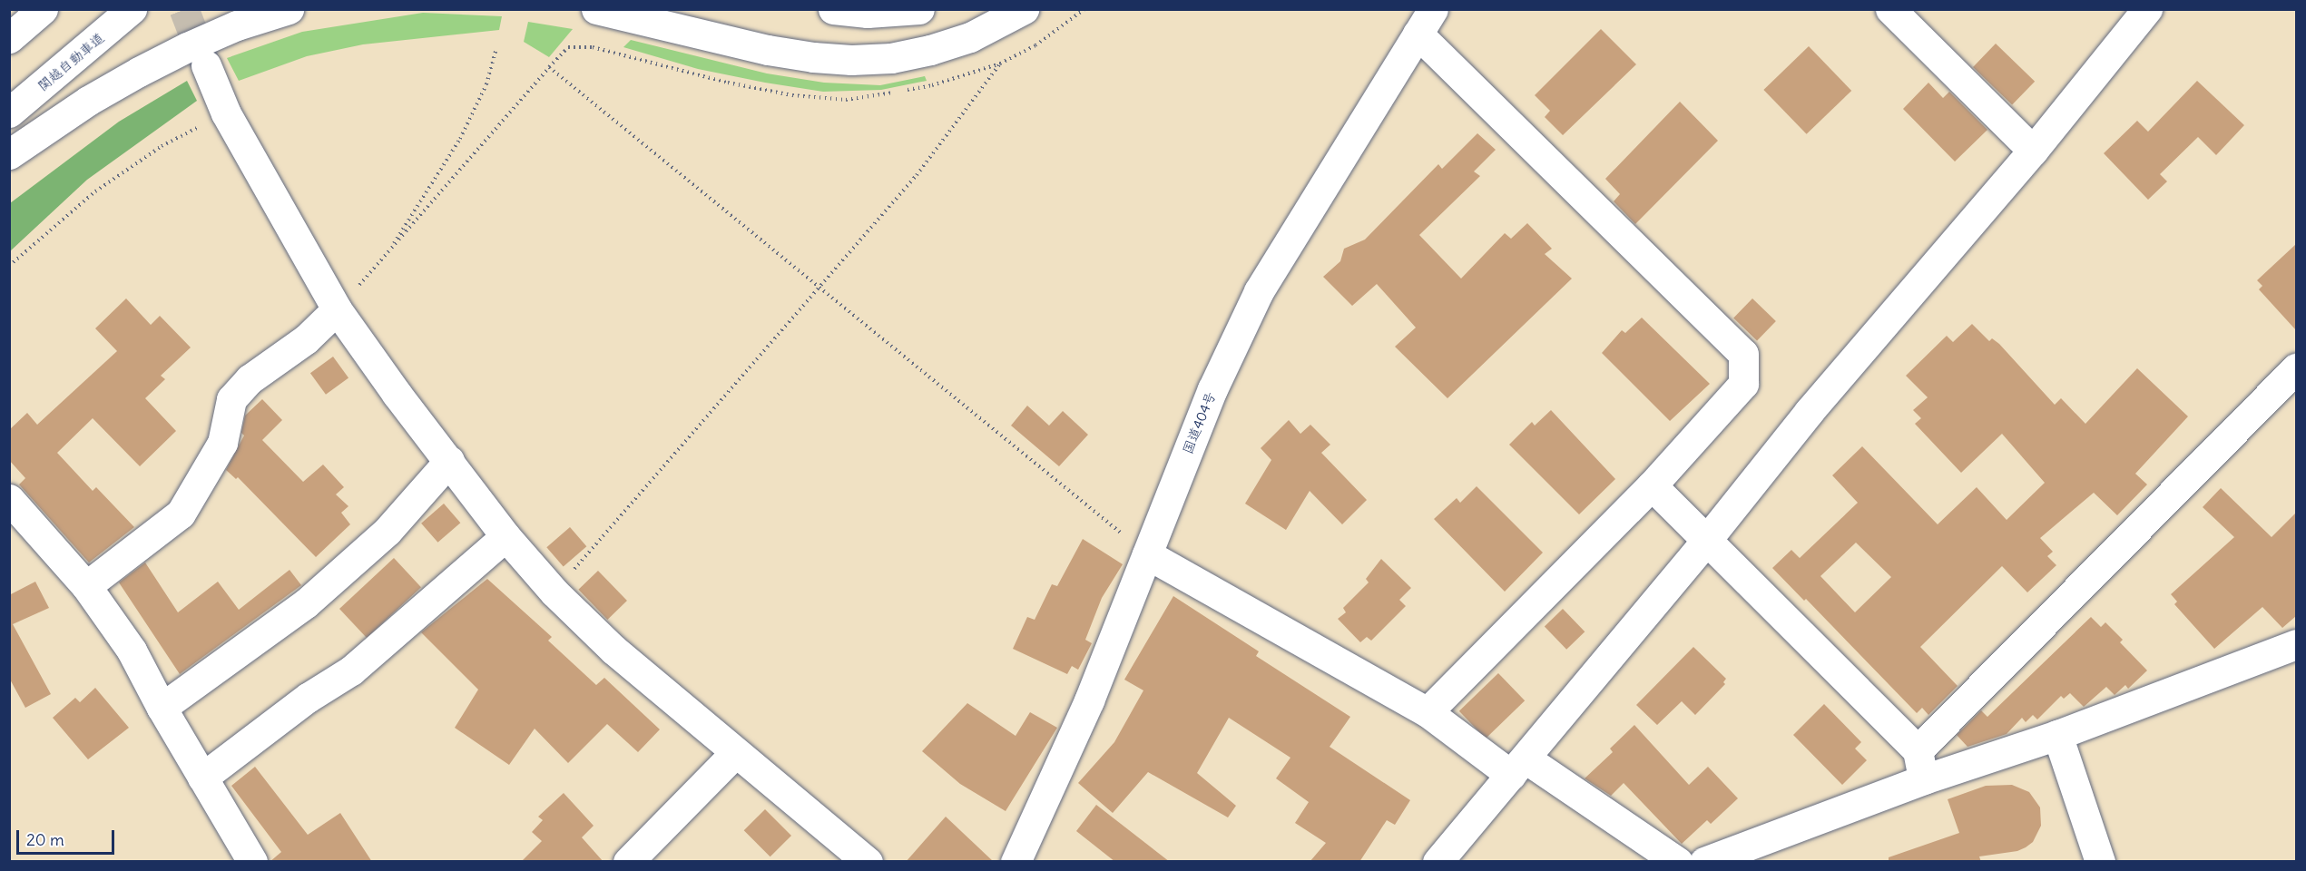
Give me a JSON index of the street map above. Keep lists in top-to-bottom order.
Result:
{
  "streets": {
    "main road": ["関越自動車道", "国道404号"]
  },
  "scale_bar": "20 m"
}
